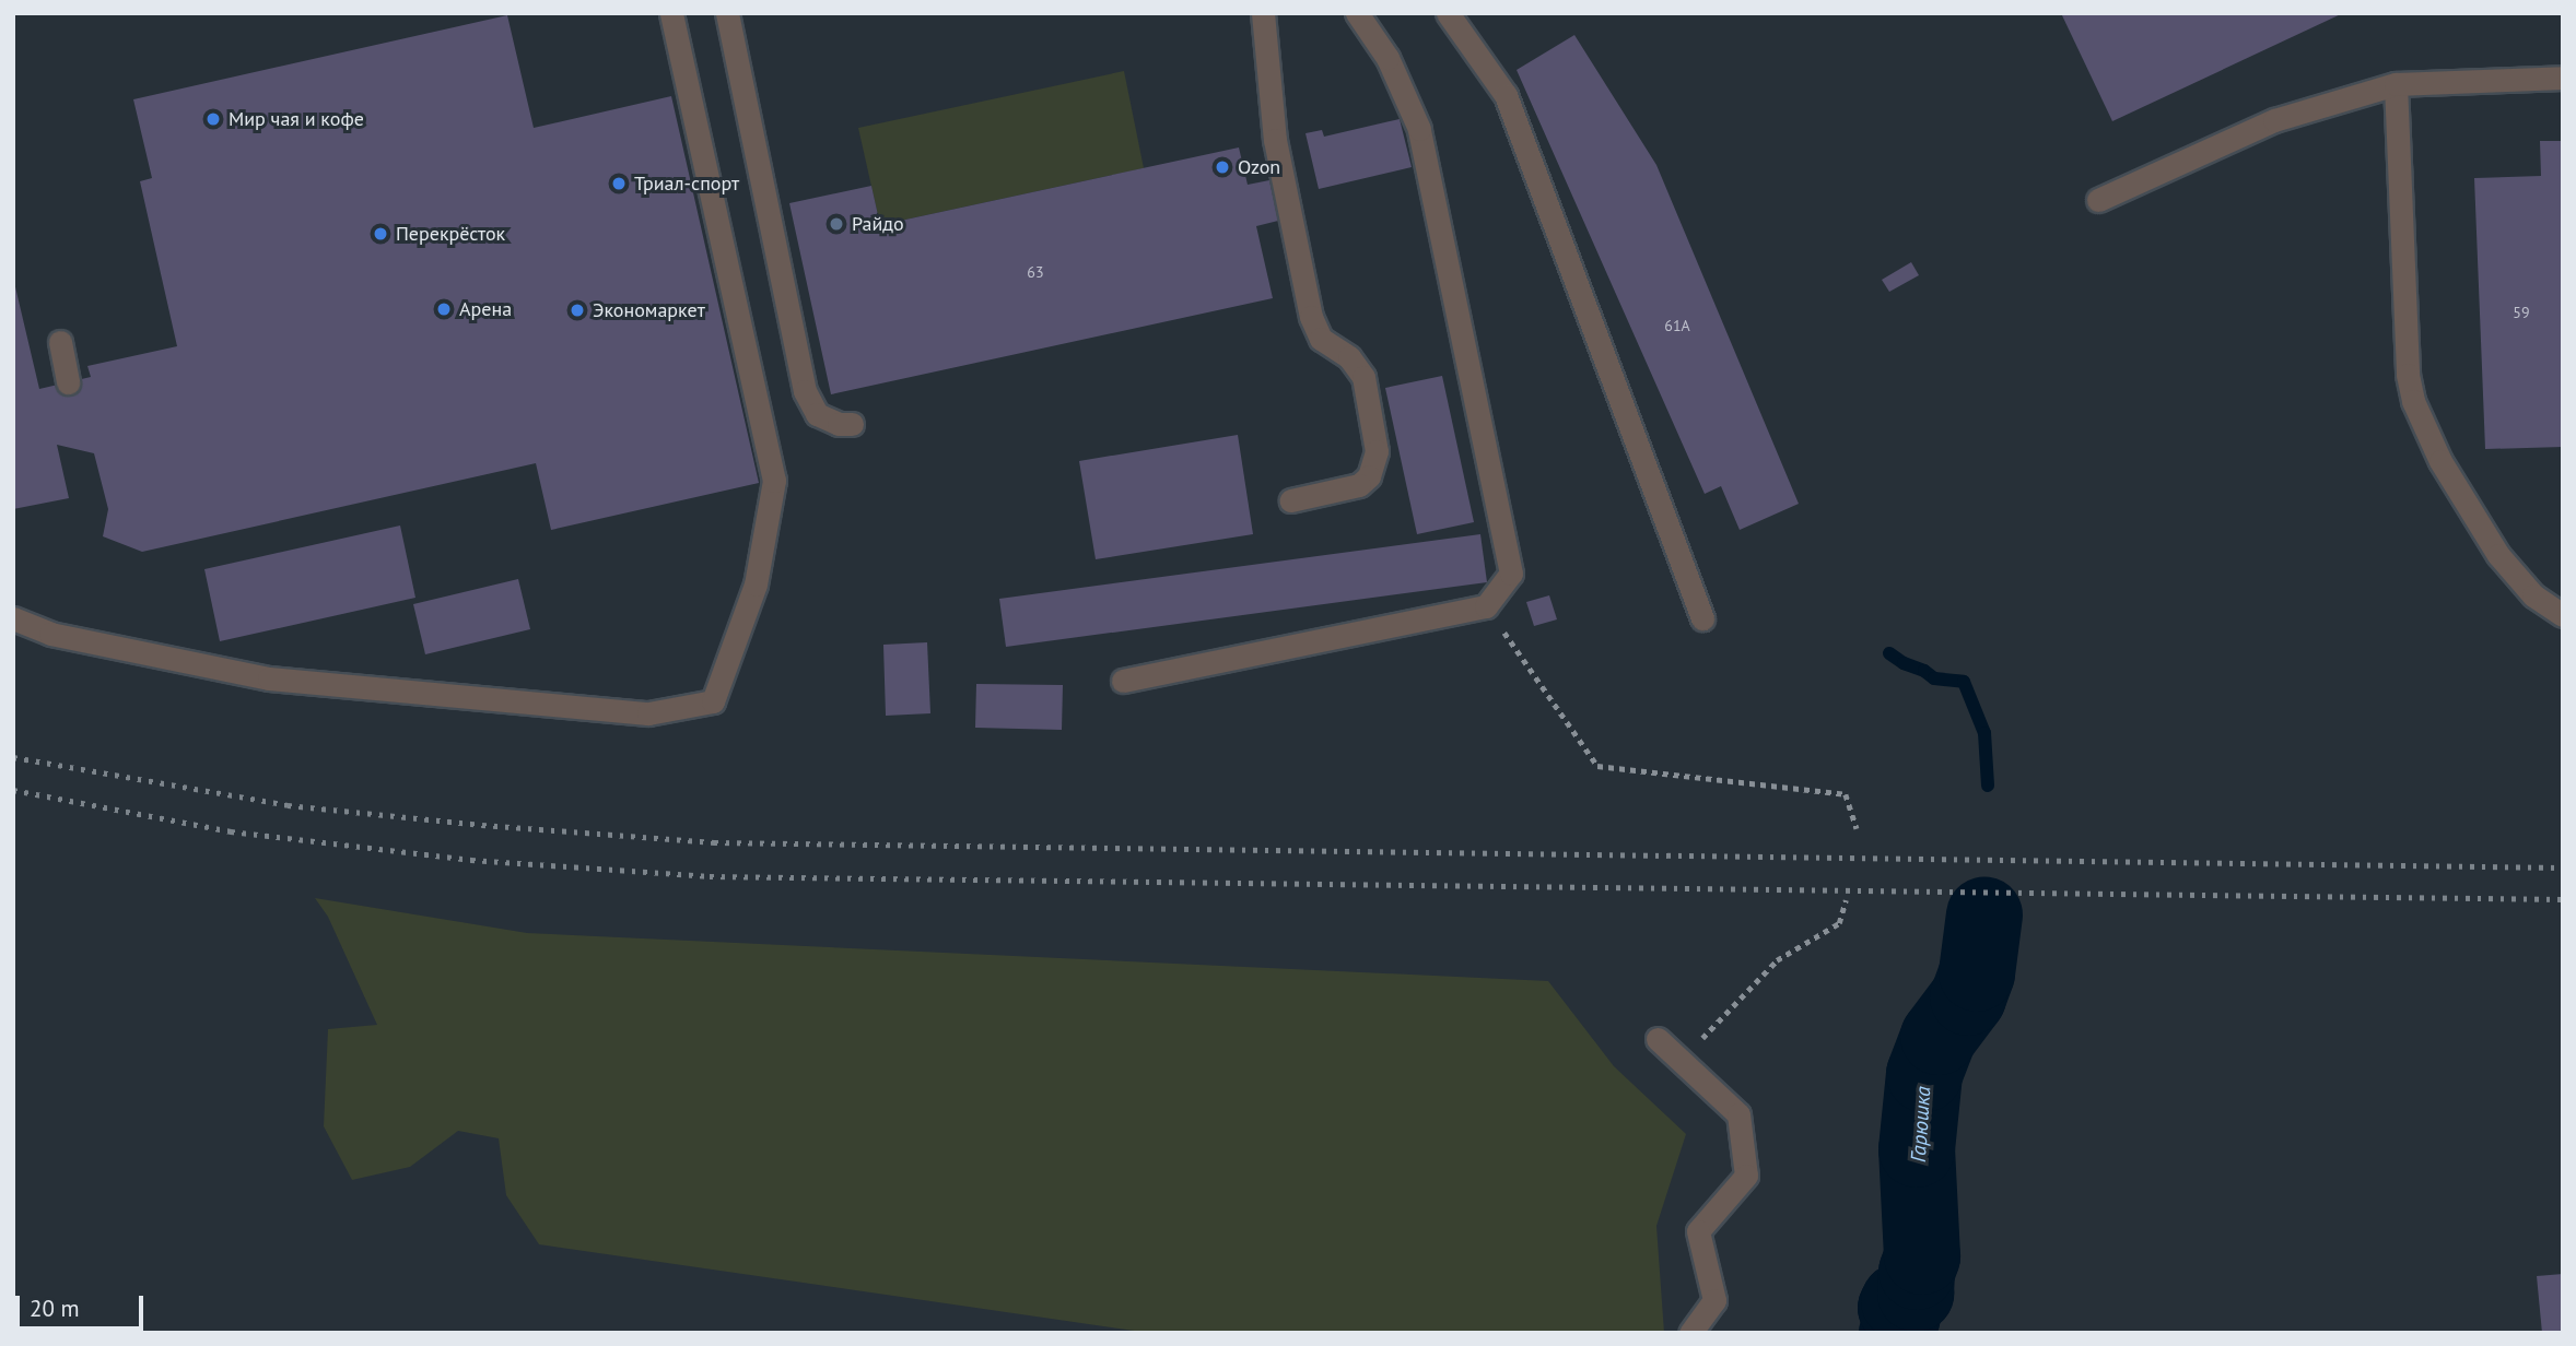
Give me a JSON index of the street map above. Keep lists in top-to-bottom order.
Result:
{
  "water": ["Гарюшка"],
  "places": [
    "Мир чая и кофе",
    "Ozon",
    "Триал-спорт",
    "Райдо",
    "Перекрёсток",
    "Арена",
    "Экономаркет"
  ],
  "house_numbers": ["63", "59", "61А"],
  "scale_bar": "20 m"
}
